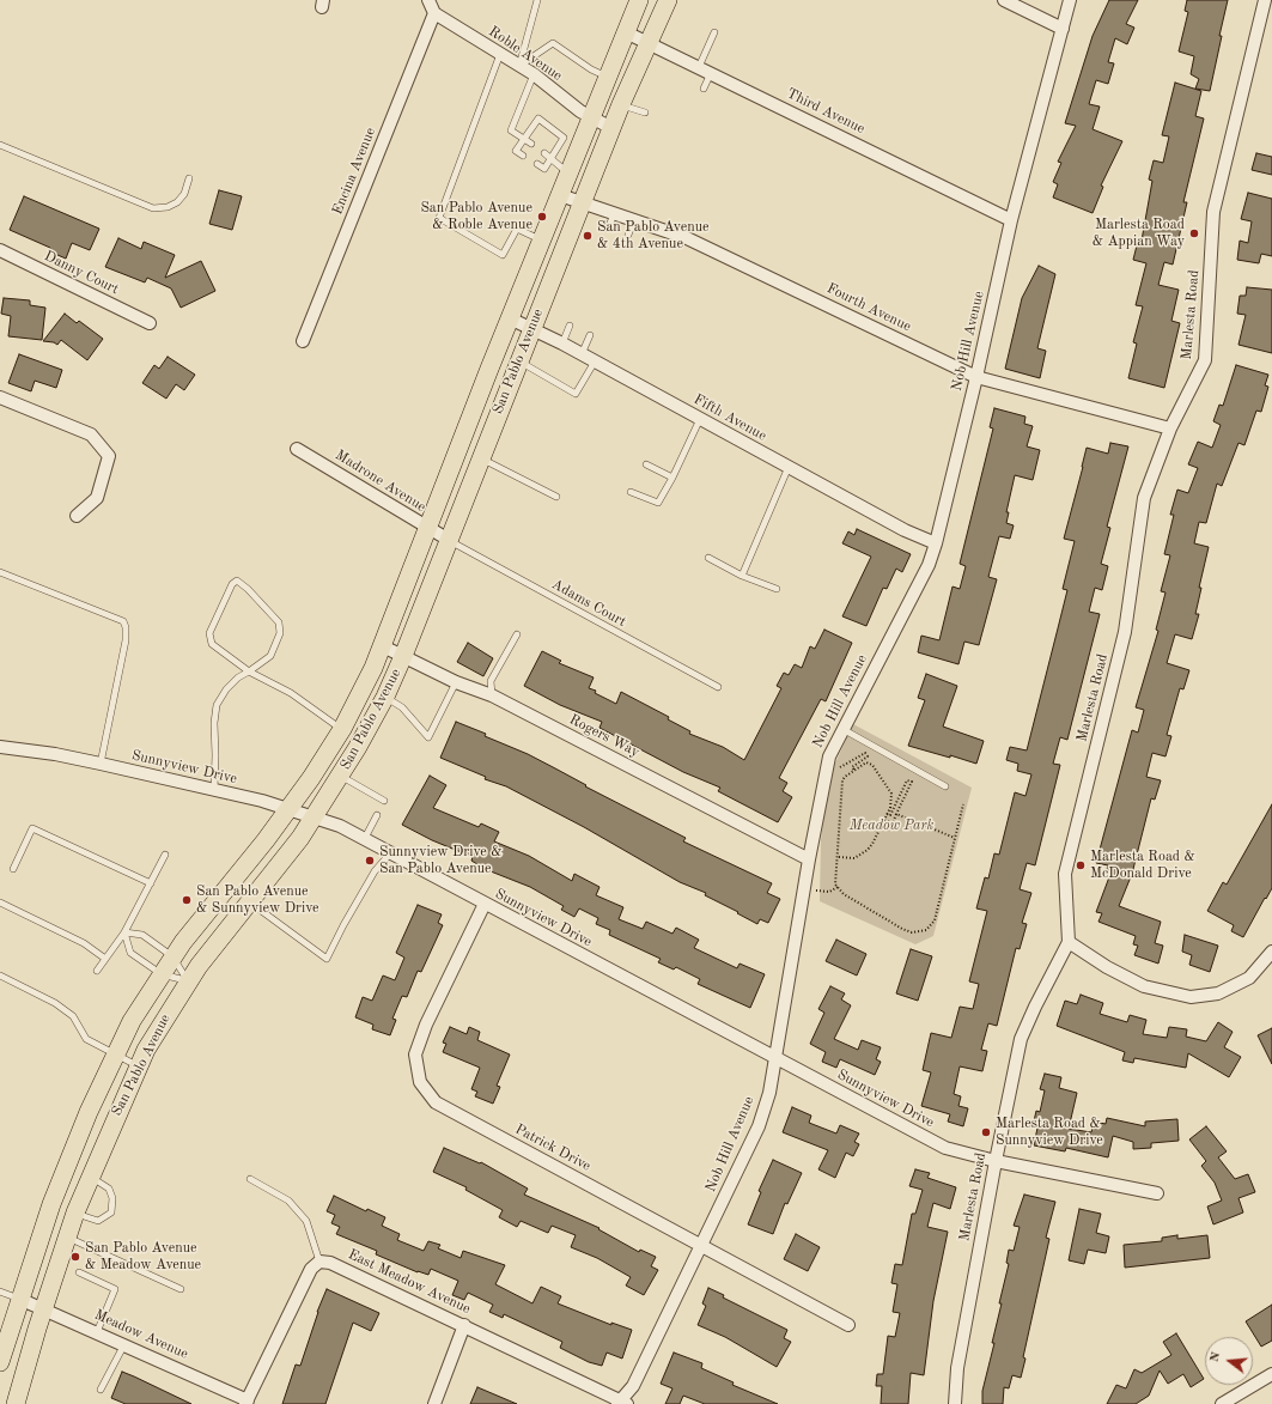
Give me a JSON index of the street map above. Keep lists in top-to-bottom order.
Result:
{
  "streets": {
    "main road": ["San Pablo Avenue"],
    "street": [
      "Roble Avenue",
      "Third Avenue",
      "Encina Avenue",
      "Danny Court",
      "Fourth Avenue",
      "Marlesta Road",
      "Nob Hill Avenue",
      "Fifth Avenue",
      "Madrone Avenue",
      "Rogers Way",
      "Sunnyview Drive",
      "Patrick Drive",
      "East Meadow Avenue",
      "Meadow Avenue"
    ],
    "lane": ["Adams Court"]
  },
  "crossings": [
    ["Roble Avenue", "Encina Avenue"],
    ["Roble Avenue", "San Pablo Avenue"],
    ["Third Avenue", "Nob Hill Avenue"],
    ["Third Avenue", "San Pablo Avenue"],
    ["Fourth Avenue", "Marlesta Road"],
    ["Fourth Avenue", "Nob Hill Avenue"],
    ["Fourth Avenue", "San Pablo Avenue"],
    ["Marlesta Road", "Sunnyview Drive"],
    ["Nob Hill Avenue", "Fifth Avenue"],
    ["Nob Hill Avenue", "Rogers Way"],
    ["Nob Hill Avenue", "Sunnyview Drive"],
    ["Nob Hill Avenue", "Patrick Drive"],
    ["Nob Hill Avenue", "East Meadow Avenue"],
    ["San Pablo Avenue", "Fifth Avenue"],
    ["San Pablo Avenue", "Madrone Avenue"],
    ["San Pablo Avenue", "Adams Court"],
    ["San Pablo Avenue", "Rogers Way"],
    ["San Pablo Avenue", "Sunnyview Drive"],
    ["San Pablo Avenue", "Meadow Avenue"],
    ["Madrone Avenue", "Adams Court"],
    ["Sunnyview Drive", "Patrick Drive"]
  ],
  "parks": ["Meadow Park"],
  "places": [
    "San Pablo Avenue & Roble Avenue",
    "Marlesta Road & Appian Way",
    "San Pablo Avenue & 4th Avenue",
    "Sunnyview Drive & San Pablo Avenue",
    "Marlesta Road & McDonald Drive",
    "San Pablo Avenue & Sunnyview Drive",
    "Marlesta Road & Sunnyview Drive",
    "San Pablo Avenue & Meadow Avenue"
  ],
  "north": "left"
}
